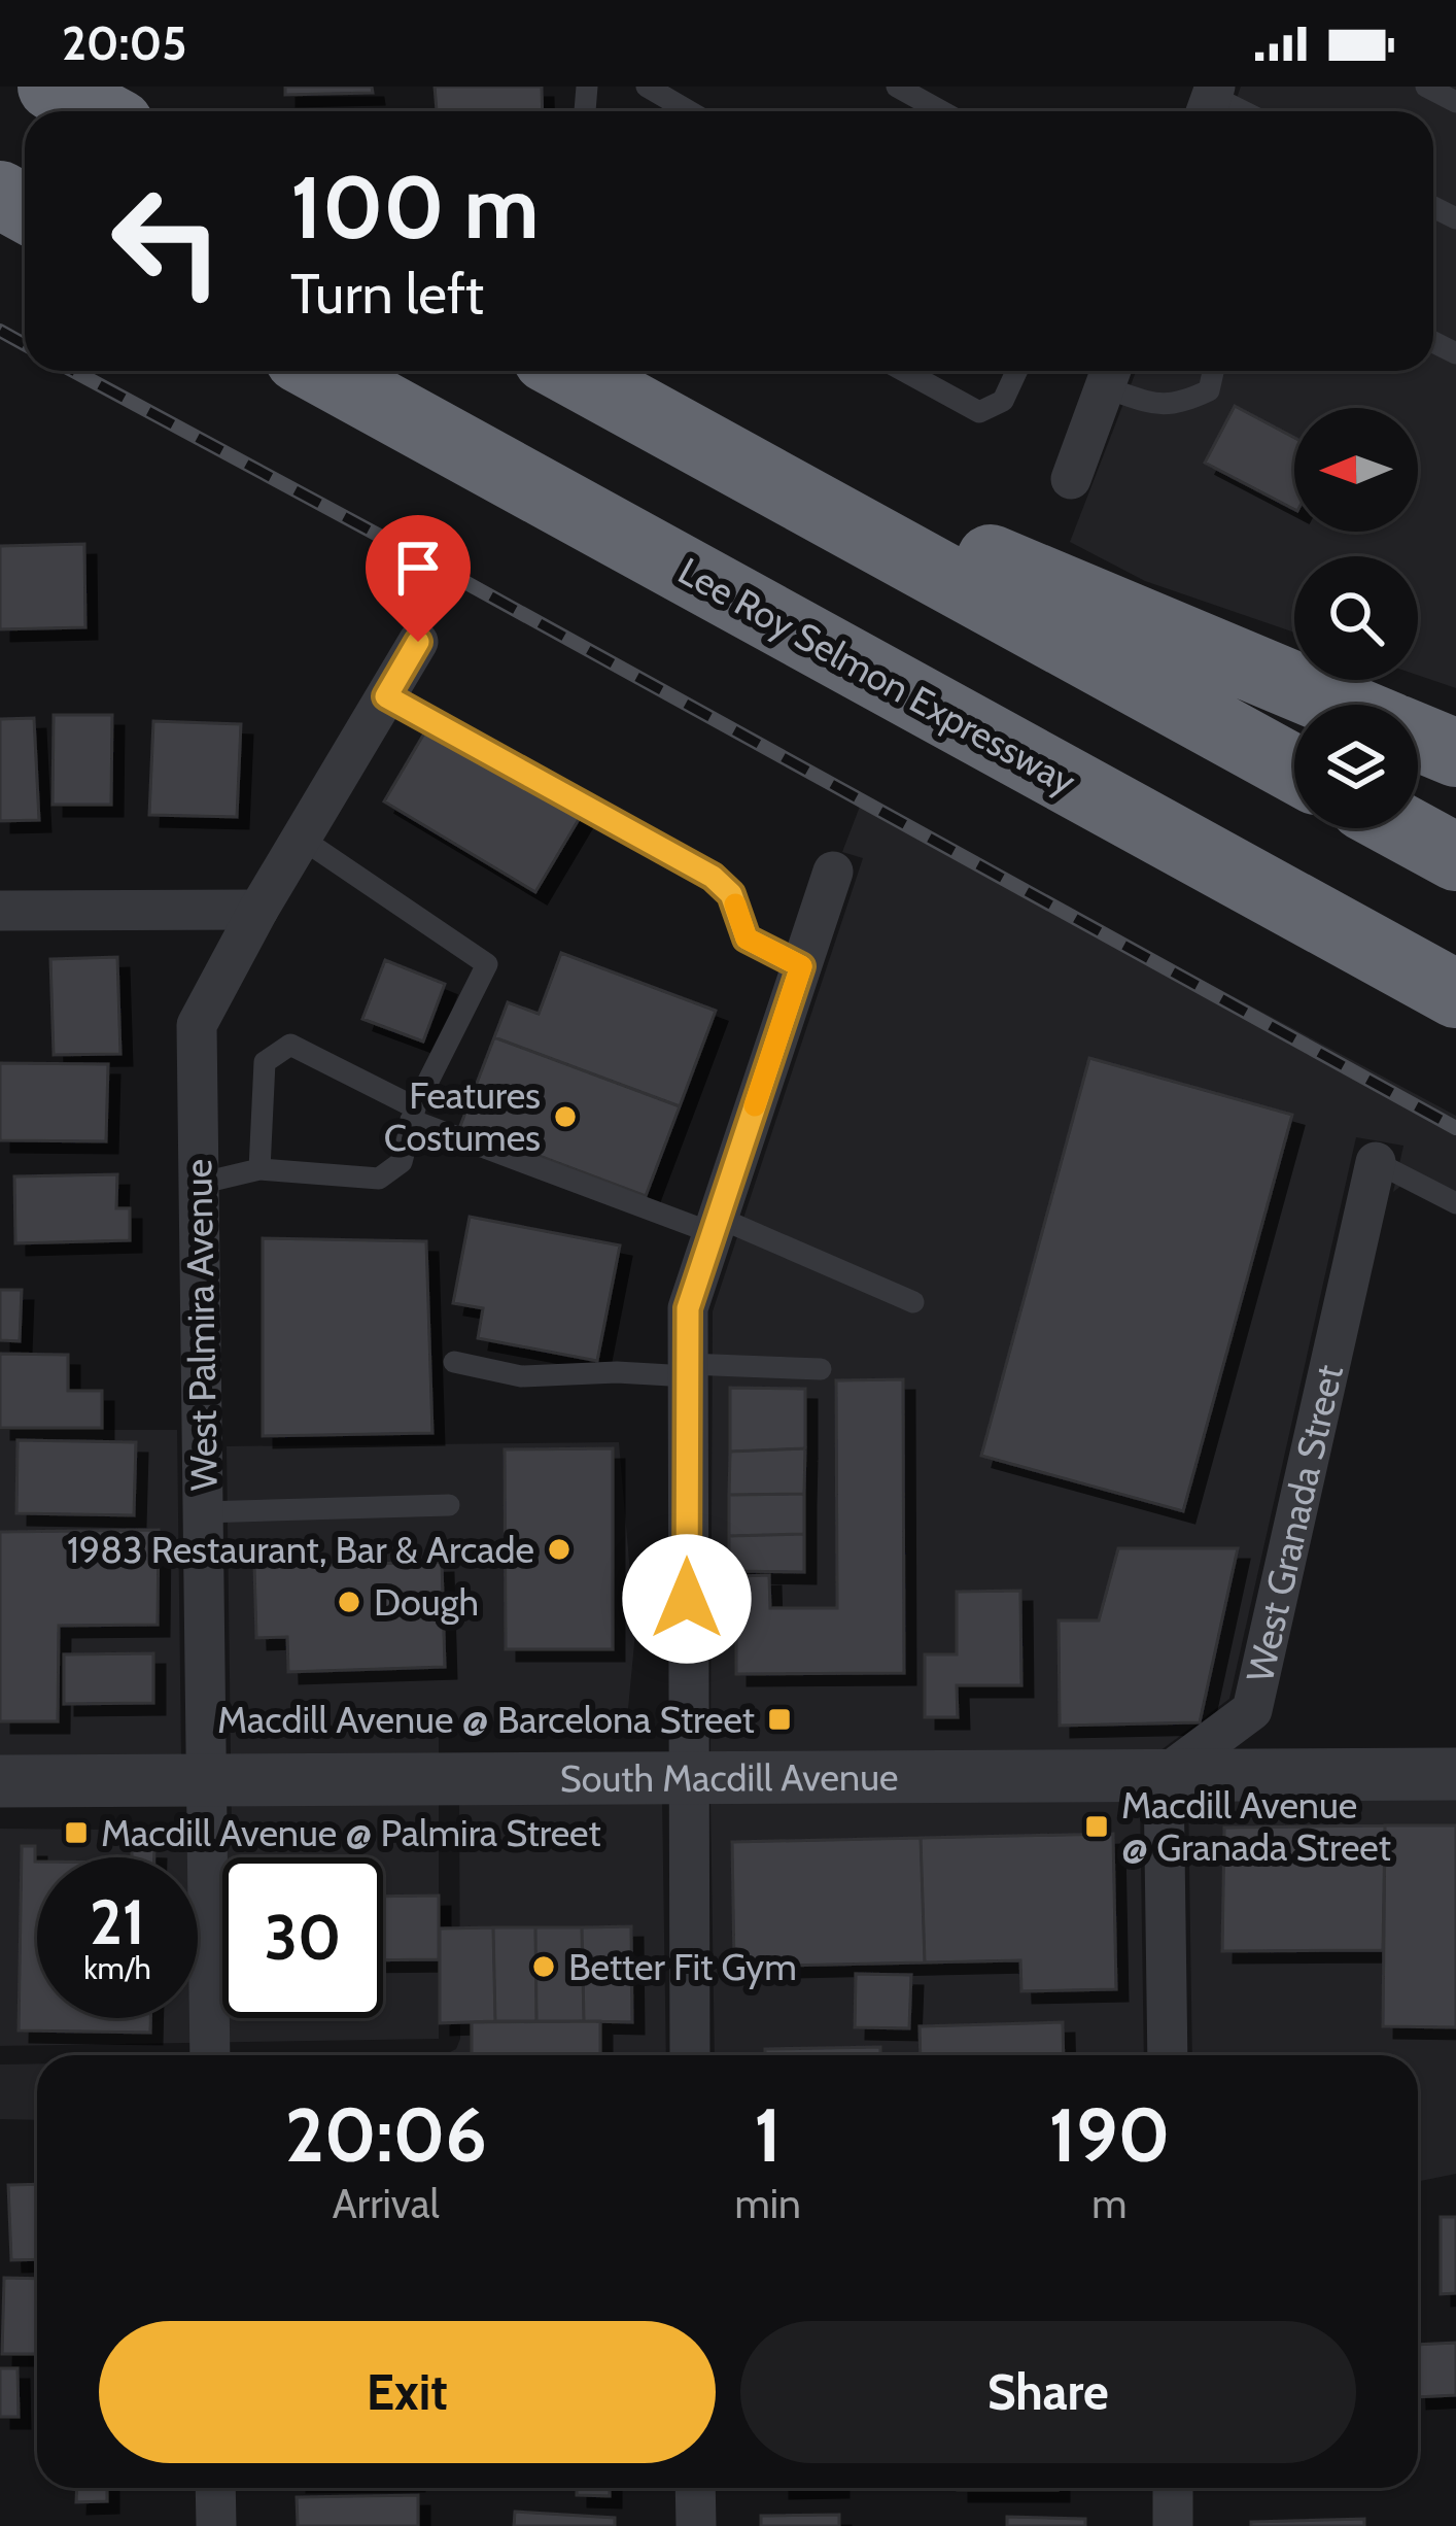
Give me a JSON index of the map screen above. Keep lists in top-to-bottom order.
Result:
{
  "streets": {
    "highway": ["Lee Roy Selmon Expressway"],
    "street": ["West Palmira Avenue", "West Granada Street", "South Macdill Avenue"]
  },
  "crossings": [
    ["West Palmira Avenue", "South Macdill Avenue"],
    ["West Granada Street", "South Macdill Avenue"]
  ],
  "places": {
    "other": [
      "Features Costumes",
      "1983 Restaurant, Bar & Arcade",
      "Dough",
      "Better Fit Gym"
    ],
    "transit": ["Macdill Avenue @ Barcelona Street", "Macdill Avenue @ Granada Street", "Macdill Avenue @ Palmira Street"]
  },
  "north": "left",
  "page": {
    "status": "20:05",
    "turn": ["100 m", "Turn left"],
    "speed": "21 km/h",
    "limit": "30",
    "eta": [
      "20:06",
      "Arrival",
      "1",
      "min",
      "190",
      "m"
    ],
    "buttons": ["Exit", "Share"]
  }
}
